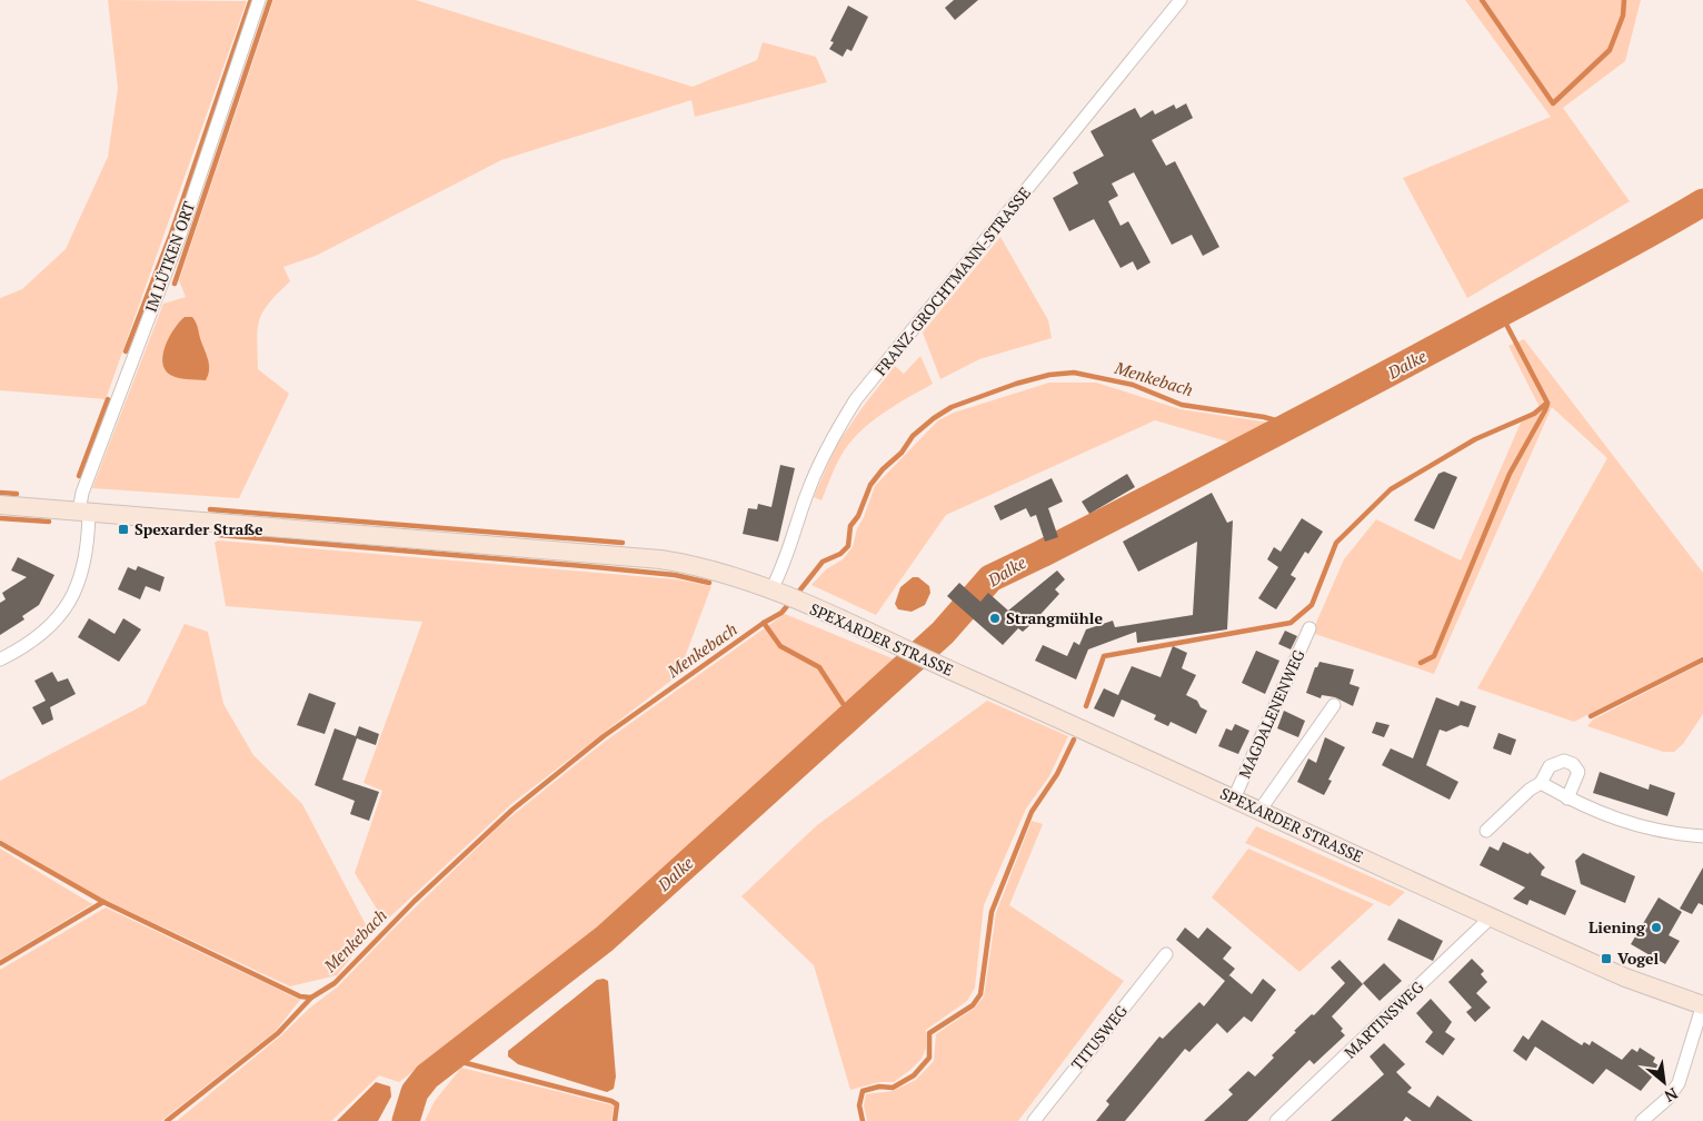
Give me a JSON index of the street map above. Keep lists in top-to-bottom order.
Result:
{
  "streets": {
    "main road": ["SPEXARDER STRASSE"],
    "street": [
      "IM LÜTKEN ORT",
      "FRANZ-GROCHTMANN-STRASSE",
      "MAGDALENENWEG",
      "MARTINSWEG",
      "TITUSWEG"
    ]
  },
  "crossings": [
    ["IM LÜTKEN ORT", "SPEXARDER STRASSE"],
    ["FRANZ-GROCHTMANN-STRASSE", "SPEXARDER STRASSE"],
    ["SPEXARDER STRASSE", "MAGDALENENWEG"],
    ["SPEXARDER STRASSE", "MARTINSWEG"]
  ],
  "water": ["Dalke", "Menkebach"],
  "places": {
    "transit": ["Spexarder Straße", "Vogel"],
    "other": ["Strangmühle", "Liening"]
  },
  "north": "bottom right"
}
